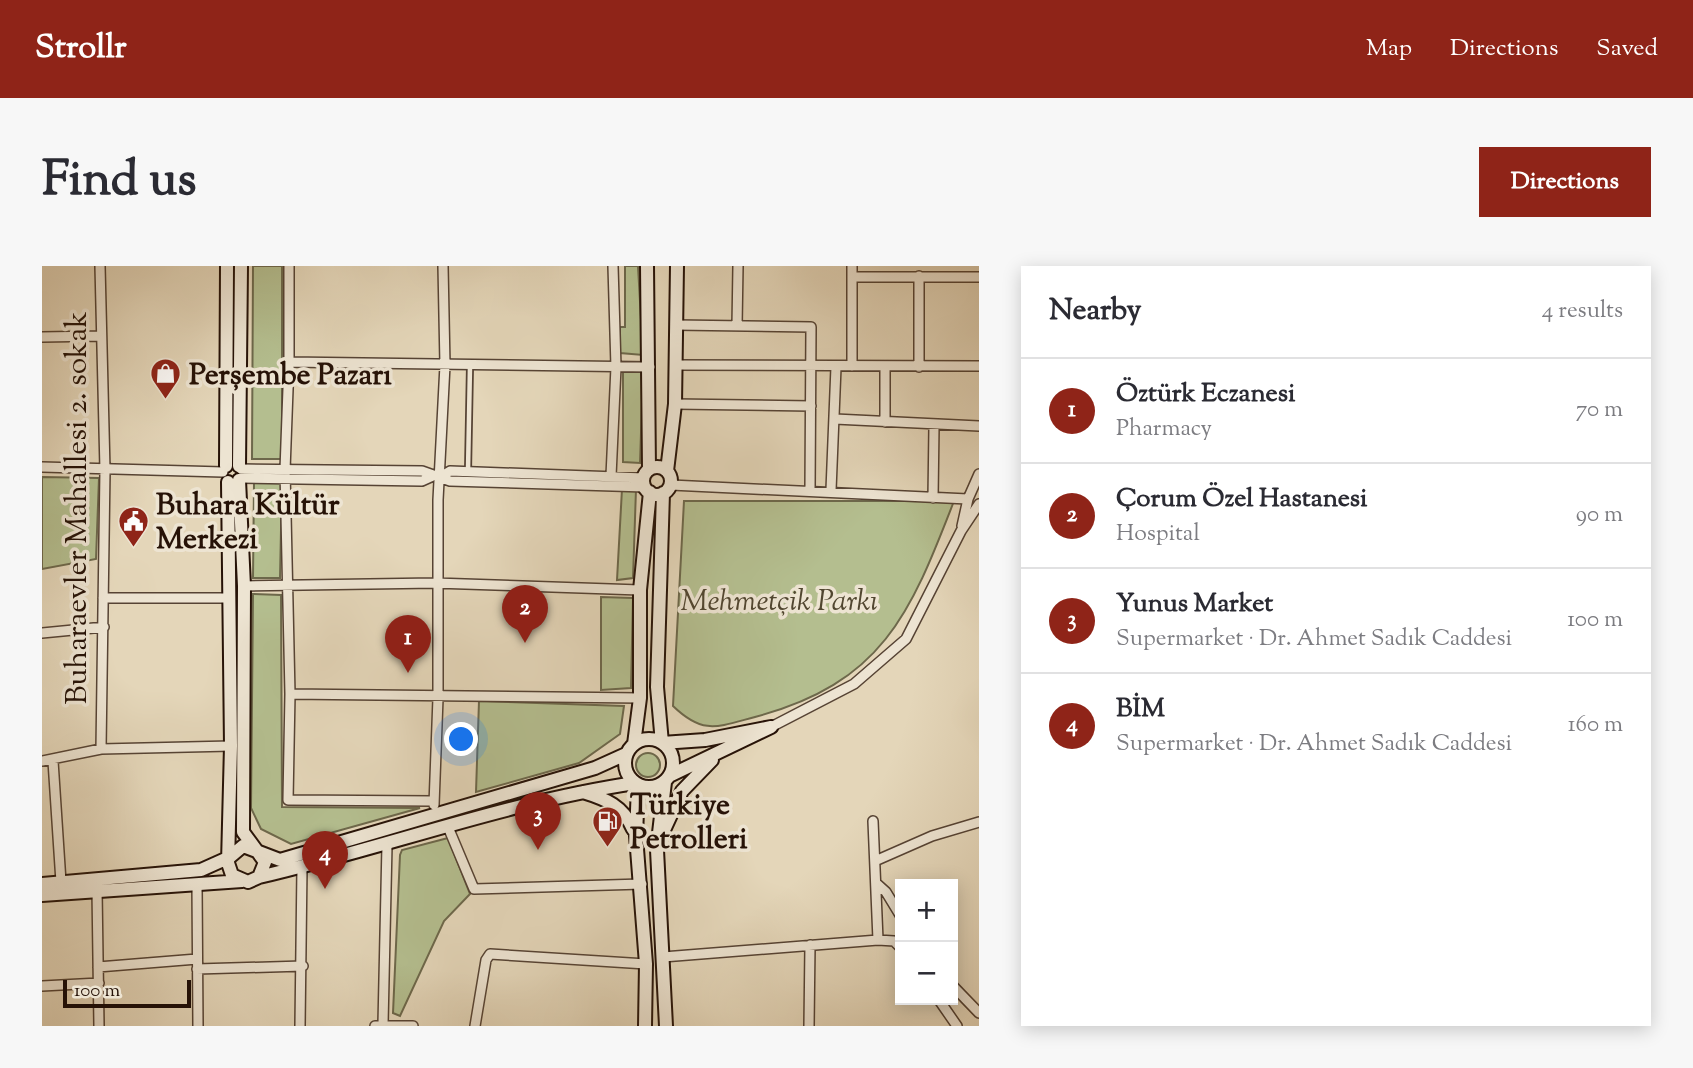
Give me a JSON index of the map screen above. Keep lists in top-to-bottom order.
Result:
{
  "streets": {
    "street": ["Buharaevler Mahallesi 2. sokak"]
  },
  "parks": ["Mehmetçik Parkı"],
  "places": {
    "shop": ["Perşembe Pazarı"],
    "public building": ["Buhara Kültür Merkezi"],
    "fuel station": ["Türkiye Petrolleri"]
  },
  "scale_bar": "100 m",
  "page": {
    "header": "Strollr",
    "nav": ["Map", "Directions", "Saved"],
    "title": "Find us",
    "buttons": "Directions",
    "heading": ["Nearby", "4 results"],
    "list": [
      {
        "mark": "1",
        "name": "Öztürk Eczanesi",
        "note": "Pharmacy",
        "value": "70 m"
      },
      {
        "mark": "2",
        "name": "Çorum Özel Hastanesi",
        "note": "Hospital",
        "value": "90 m"
      },
      {
        "mark": "3",
        "name": "Yunus Market",
        "note": "Supermarket · Dr. Ahmet Sadık Caddesi",
        "value": "100 m"
      },
      {
        "mark": "4",
        "name": "BİM",
        "note": "Supermarket · Dr. Ahmet Sadık Caddesi",
        "value": "160 m"
      }
    ],
    "pins": [
      "2",
      "1",
      "3",
      "4"
    ],
    "map_buttons": ["+", "−"],
    "scale": "100 m"
  }
}
